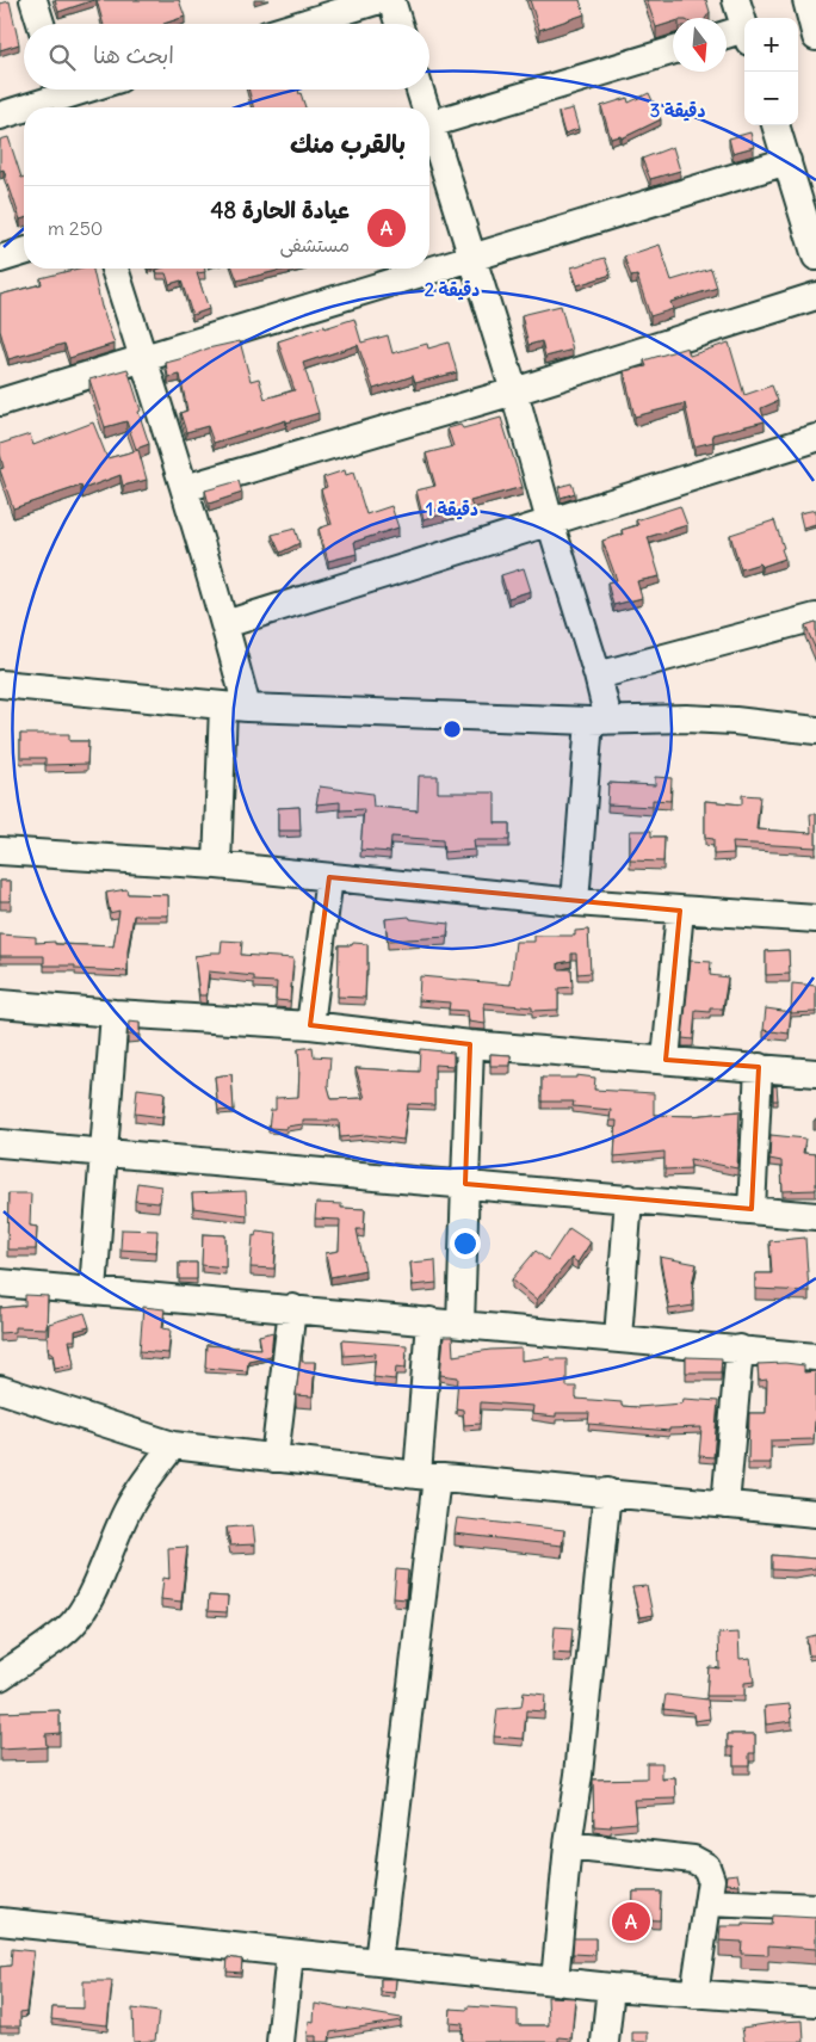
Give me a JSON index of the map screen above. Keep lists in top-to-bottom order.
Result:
{
  "north": "bottom",
  "page": {
    "map_buttons": ["+", "−"],
    "search": "ابحث هنا",
    "heading": "بالقرب منك",
    "list": [
      {
        "mark": "A",
        "name": "عيادة الحارة 48",
        "note": "مستشفى",
        "value": "250 m"
      }
    ],
    "pins": "A"
  },
  "rings": ["3 دقيقة", "2 دقيقة", "1 دقيقة"]
}
